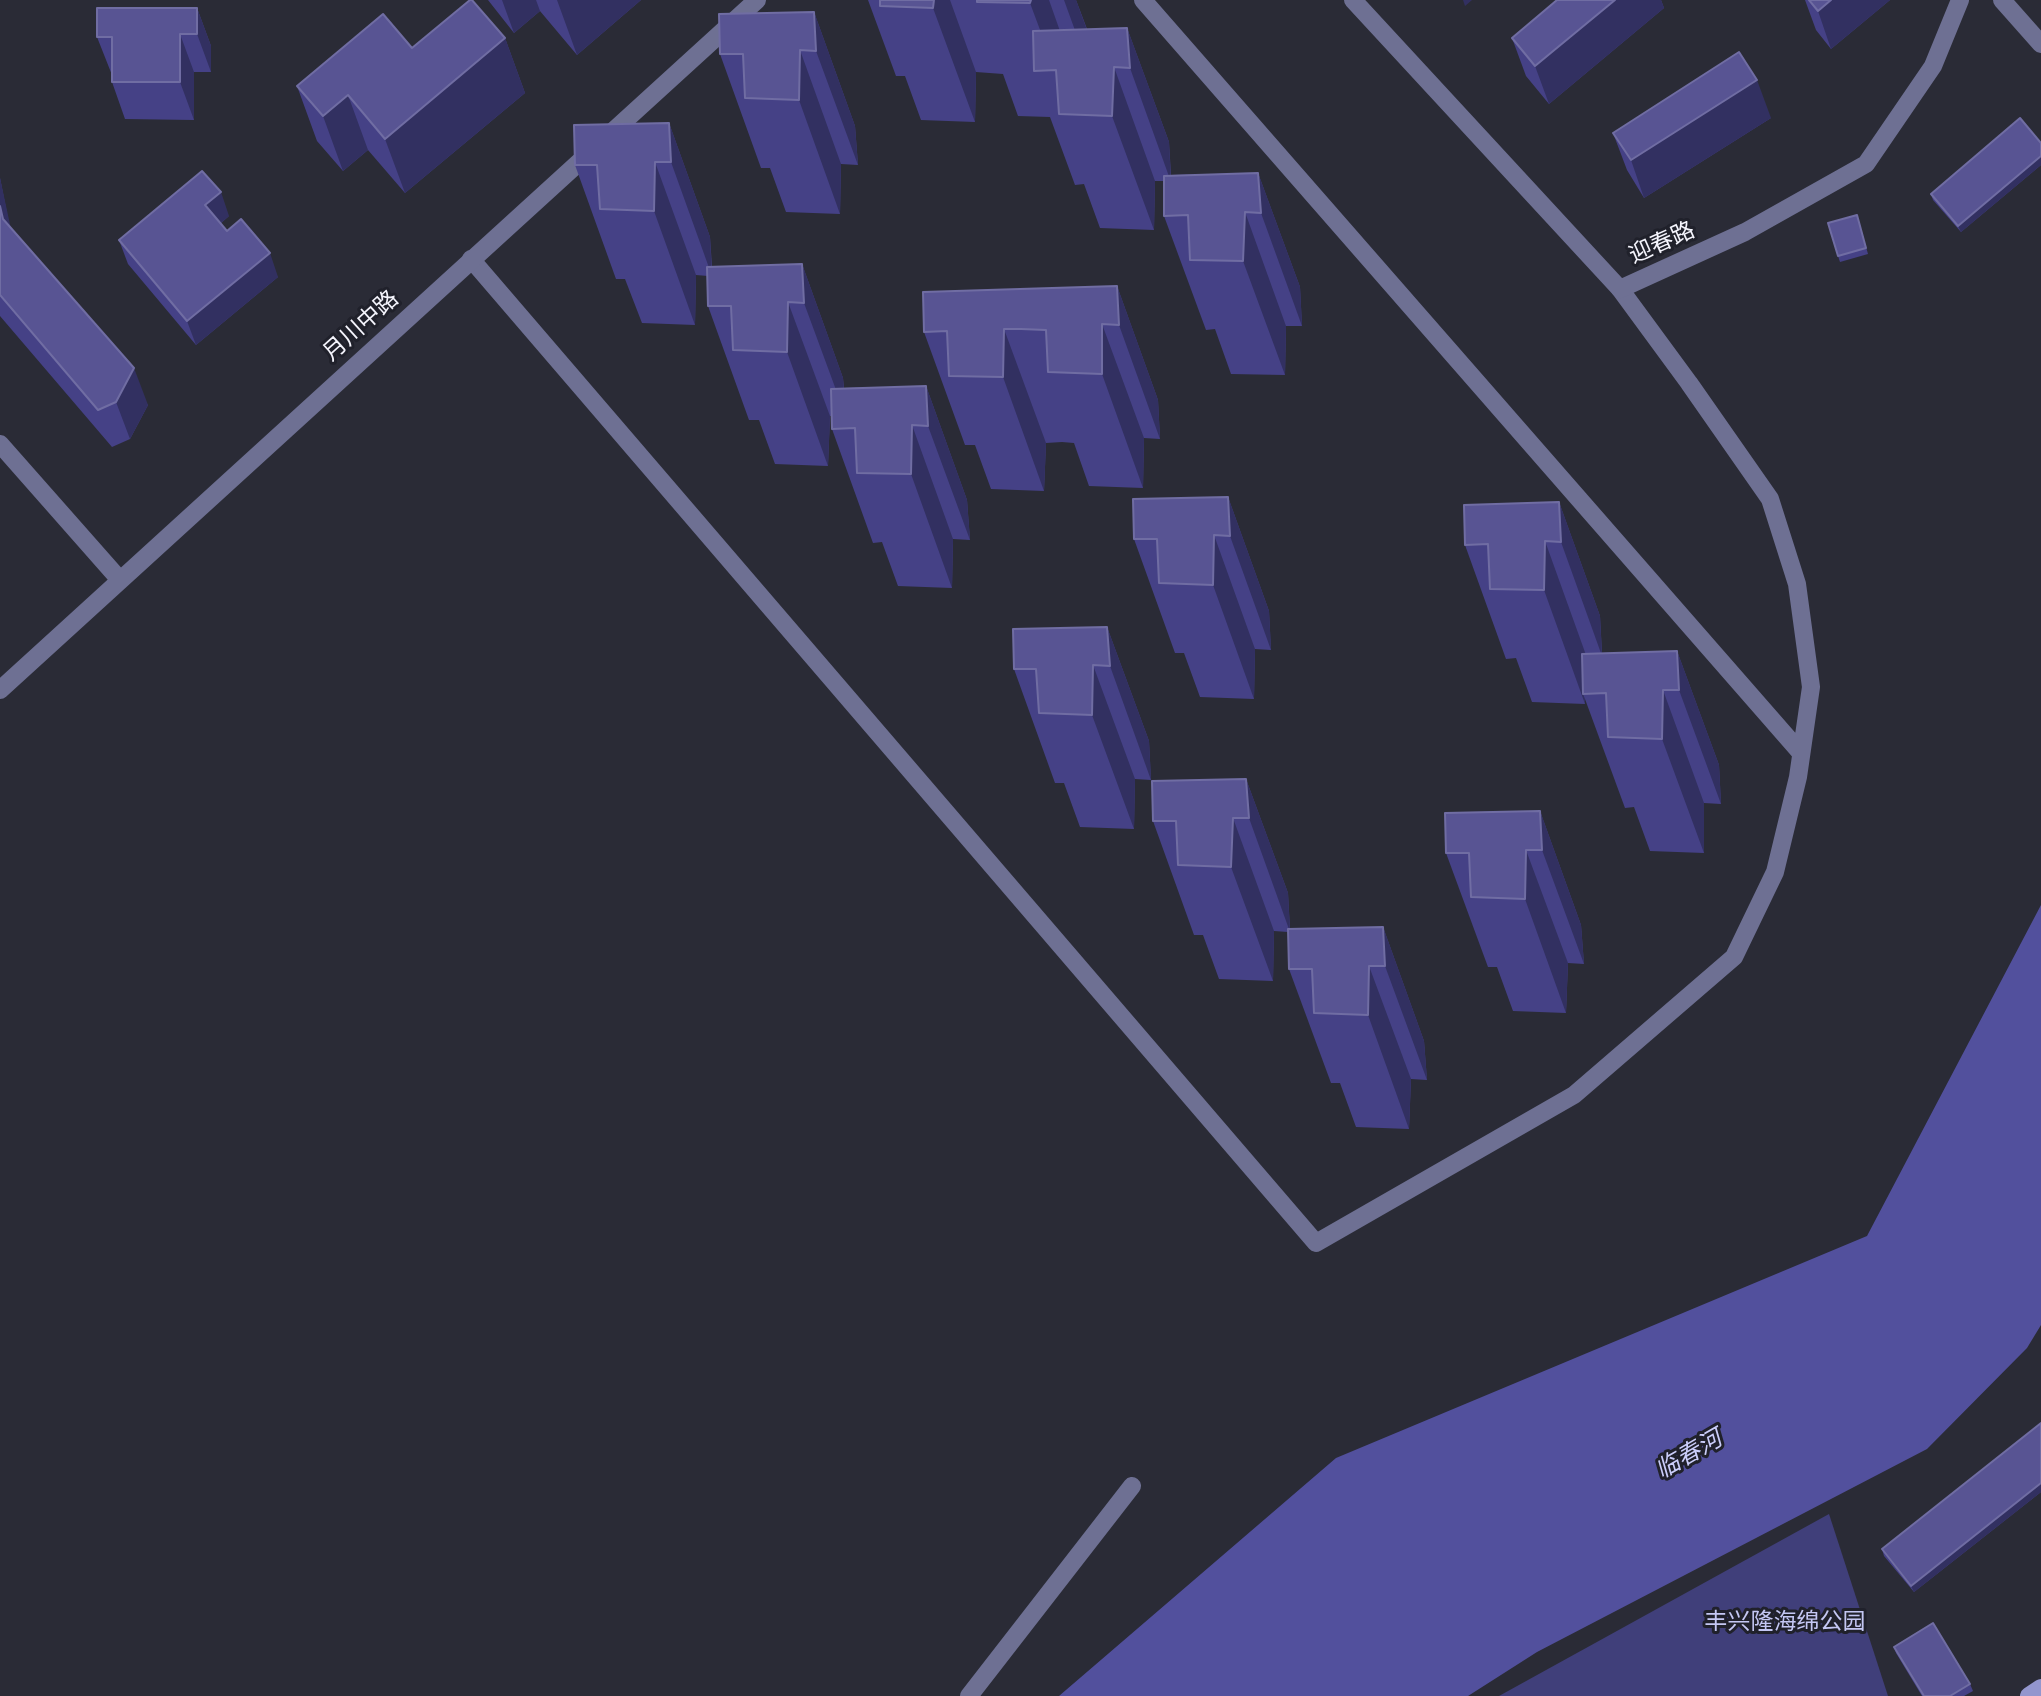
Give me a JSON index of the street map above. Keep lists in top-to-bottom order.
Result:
{
  "streets": {
    "street": ["迎春路", "月川中路"]
  },
  "water": ["临春河"],
  "parks": ["丰兴隆海绵公园"]
}
